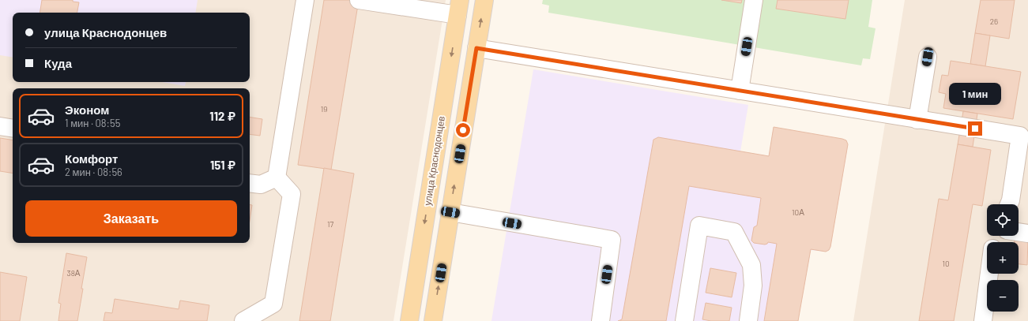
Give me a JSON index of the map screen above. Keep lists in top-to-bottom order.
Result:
{
  "streets": {
    "main road": ["улица Краснодонцев"]
  },
  "house_numbers": [
    "26",
    "19",
    "10А",
    "17",
    "10",
    "38А"
  ],
  "page": {
    "banner": ["улица Краснодонцев", "Куда"],
    "bubble": "1 мин",
    "list": [
      {
        "name": "Эконом",
        "note": "1 мин · 08:55",
        "value": "112 ₽"
      },
      {
        "name": "Комфорт",
        "note": "2 мин · 08:56",
        "value": "151 ₽"
      }
    ],
    "buttons": "Заказать",
    "map_buttons": ["+", "−"]
  }
}
